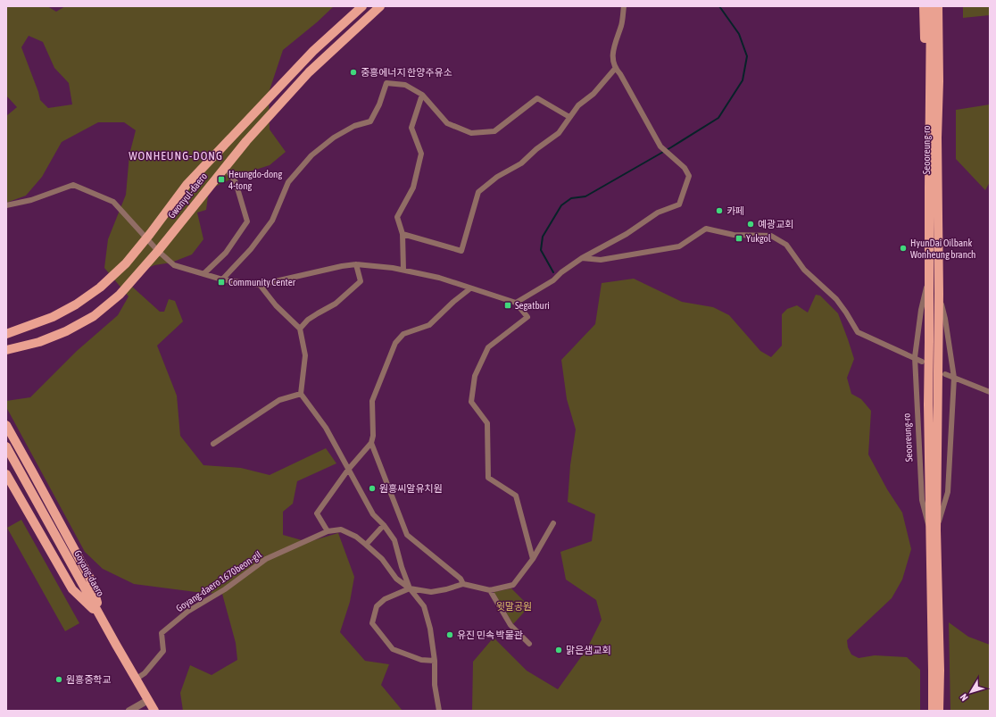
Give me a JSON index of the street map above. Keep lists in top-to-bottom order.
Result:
{
  "streets": {
    "main road": ["Seooreung-ro", "Gwonyul-daero", "Goyang-daero"],
    "street": ["Goyang-daero 1670beon-gil"]
  },
  "crossings": [
    ["Goyang-daero", "Goyang-daero 1670beon-gil"]
  ],
  "districts": ["WONHEUNG-DONG"],
  "parks": ["윗말공원"],
  "places": {
    "other": [
      "중흥에너지 한양주유소",
      "카페",
      "예광교회",
      "HyunDai Oilbank Wonheung branch",
      "원흥씨알유치원",
      "유진 민속 박물관",
      "맑은샘교회",
      "원흥중학교"
    ],
    "transit": [
      "Heungdo-dong 4-tong",
      "Yukgol",
      "Community Center",
      "Segatburi"
    ]
  },
  "north": "bottom left"
}
